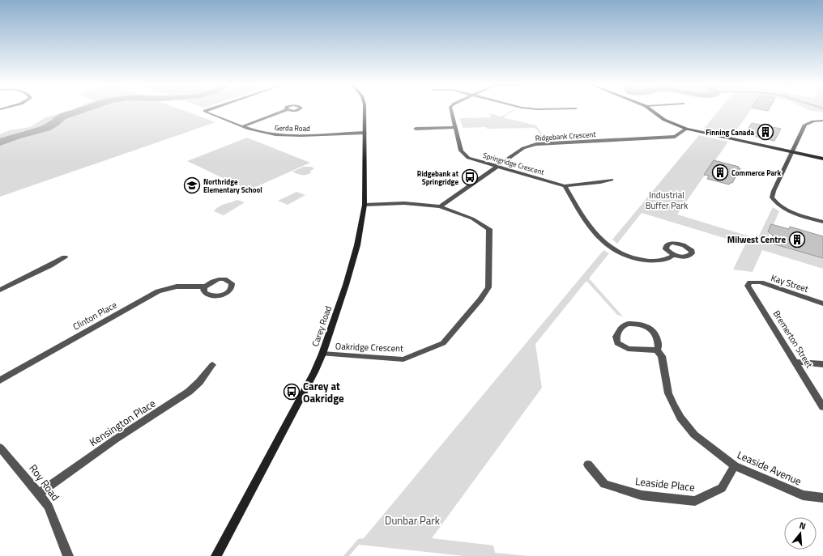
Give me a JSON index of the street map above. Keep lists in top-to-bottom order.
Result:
{
  "streets": {
    "street": [
      "Gerda Road",
      "Ridgebank Crescent",
      "Springridge Crescent",
      "Kay Street",
      "Clinton Place",
      "Carey Road",
      "Bremerton Street",
      "Oakridge Crescent",
      "Kensington Place",
      "Leaside Avenue",
      "Roy Road",
      "Leaside Place"
    ]
  },
  "crossings": [
    ["Gerda Road", "Carey Road"],
    ["Ridgebank Crescent", "Springridge Crescent"],
    ["Ridgebank Crescent", "Oakridge Crescent"],
    ["Kay Street", "Bremerton Street"],
    ["Carey Road", "Oakridge Crescent"],
    ["Kensington Place", "Roy Road"],
    ["Leaside Avenue", "Leaside Place"]
  ],
  "parks": ["Industrial Buffer Park", "Dunbar Park"],
  "places": {
    "building": ["Finning Canada", "Commerce Park", "Milwest Centre"],
    "bus stop": ["Ridgebank at Springridge", "Carey at Oakridge"],
    "school or university": ["Northridge Elementary School"]
  },
  "north": "top"
}
